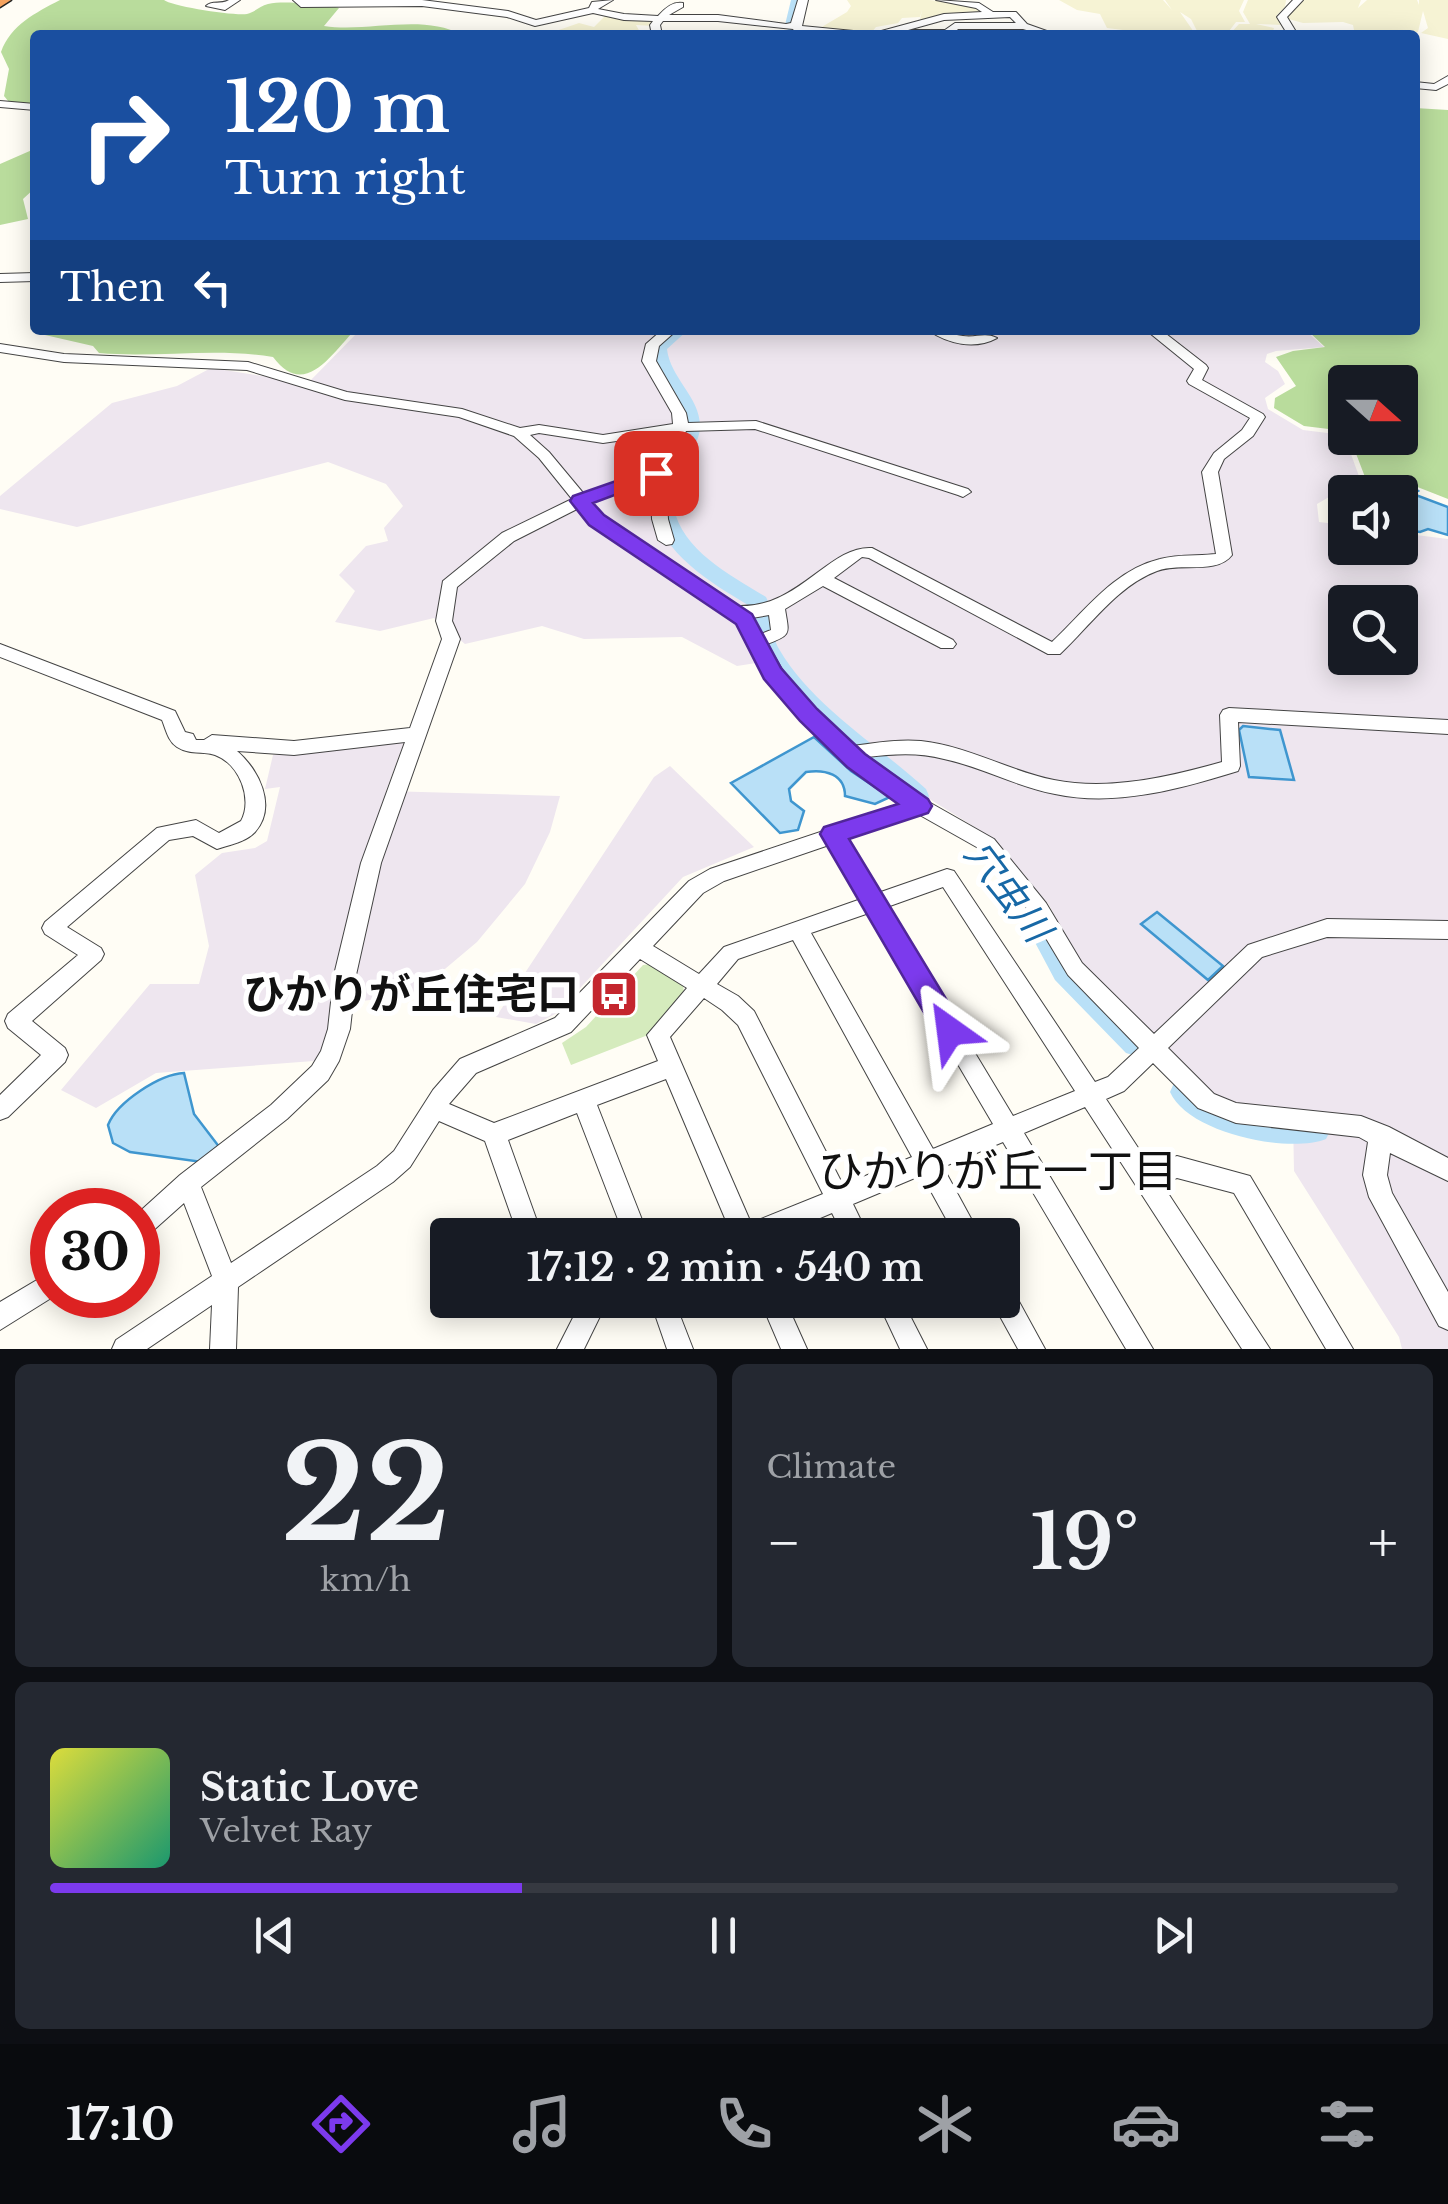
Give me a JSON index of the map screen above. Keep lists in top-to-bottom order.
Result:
{
  "districts": ["ひかりが丘一丁目"],
  "water": ["穴虫川"],
  "places": {
    "bus stop": ["ひかりが丘住宅口"]
  },
  "north": "right",
  "page": {
    "turn": ["120 m", "Turn right"],
    "then": "Then",
    "limit": "30",
    "trip": "17:12 · 2 min · 540 m",
    "tile": [
      ["22", "km/h"],
      "Climate"
    ],
    "heat": ["−", "19°", "+"],
    "song": ["Static Love", "Velvet Ray"],
    "tabs": "17:10"
  }
}
